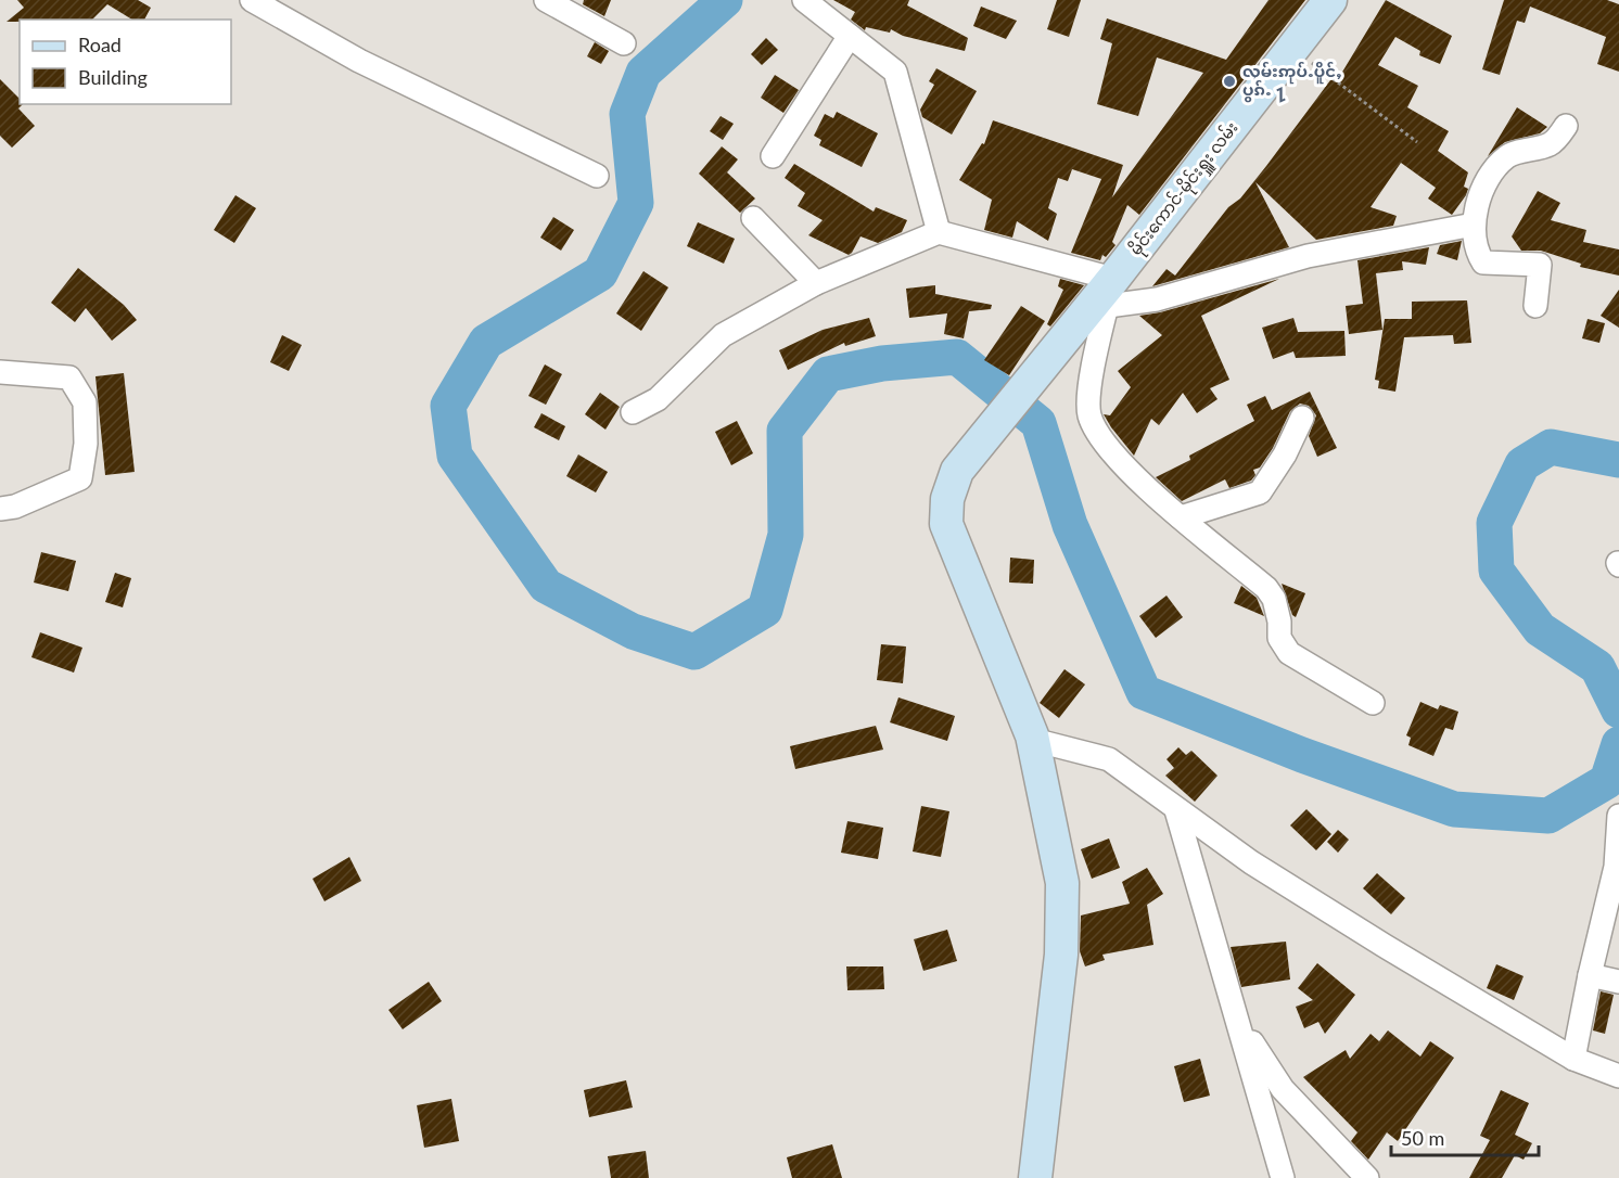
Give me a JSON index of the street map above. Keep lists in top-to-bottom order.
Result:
{
  "streets": {
    "main road": ["မိုင်းကောင်-မိုင်းရှူး လမ်း"]
  },
  "places": ["လုမ်းဢုပ်ႉပိူင်ႇ ပွၵ်ႉ ႑"],
  "legend": ["Road", "Building"],
  "scale_bar": "50 m"
}
